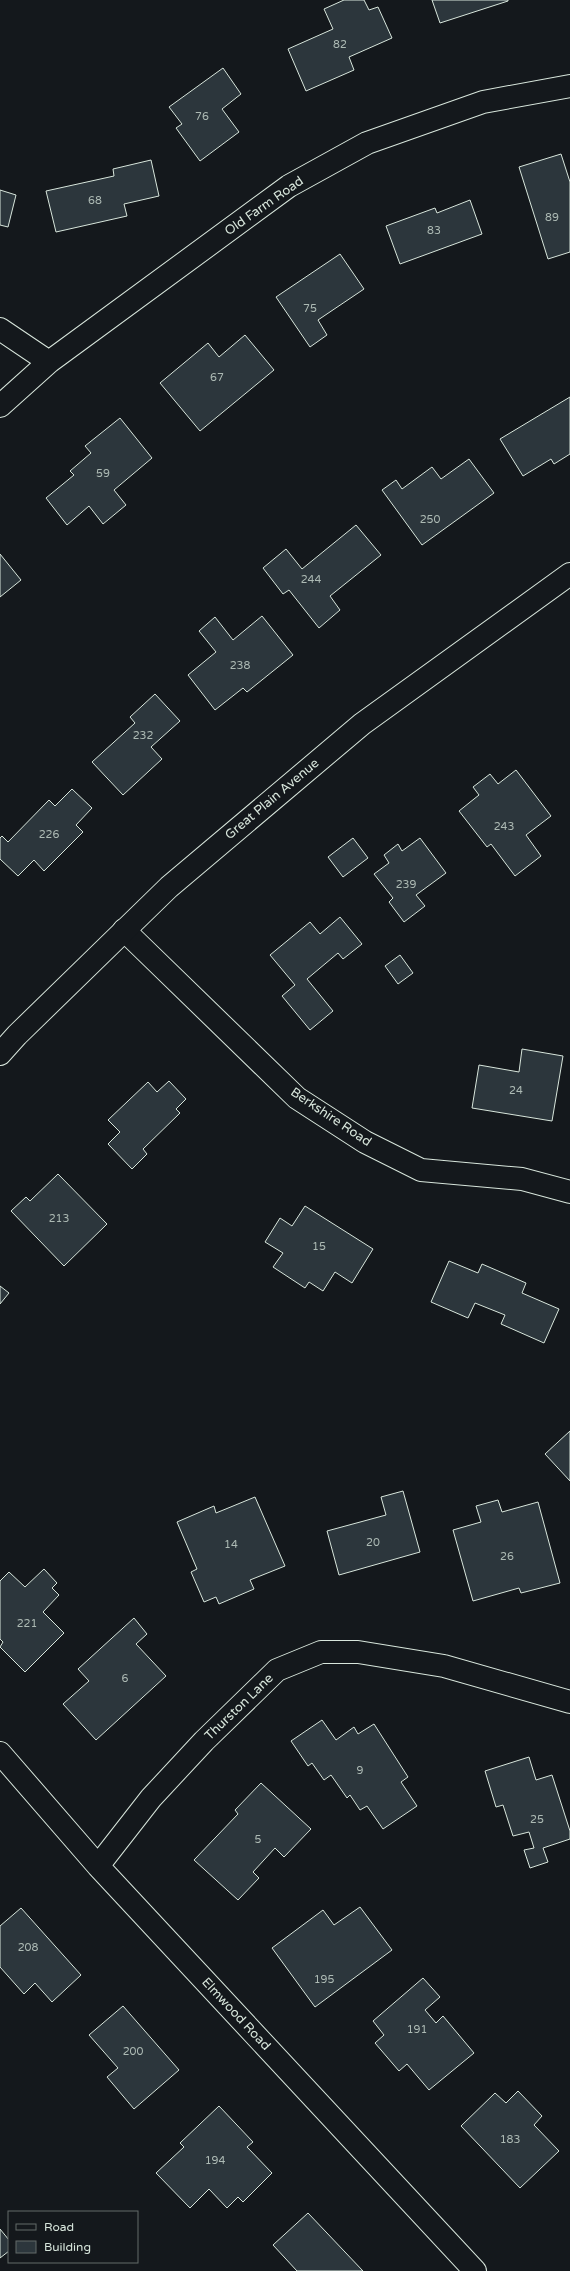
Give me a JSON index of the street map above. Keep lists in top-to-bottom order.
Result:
{
  "streets": {
    "street": [
      "Old Farm Road",
      "Great Plain Avenue",
      "Berkshire Road",
      "Thurston Lane",
      "Elmwood Road"
    ]
  },
  "crossings": [
    ["Great Plain Avenue", "Berkshire Road"],
    ["Thurston Lane", "Elmwood Road"]
  ],
  "house_numbers": [
    "82",
    "76",
    "68",
    "89",
    "83",
    "75",
    "67",
    "59",
    "250",
    "244",
    "238",
    "232",
    "243",
    "226",
    "239",
    "24",
    "213",
    "15",
    "20",
    "14",
    "26",
    "221",
    "6",
    "9",
    "25",
    "5",
    "208",
    "195",
    "191",
    "200",
    "183",
    "194"
  ],
  "legend": ["Road", "Building"]
}
